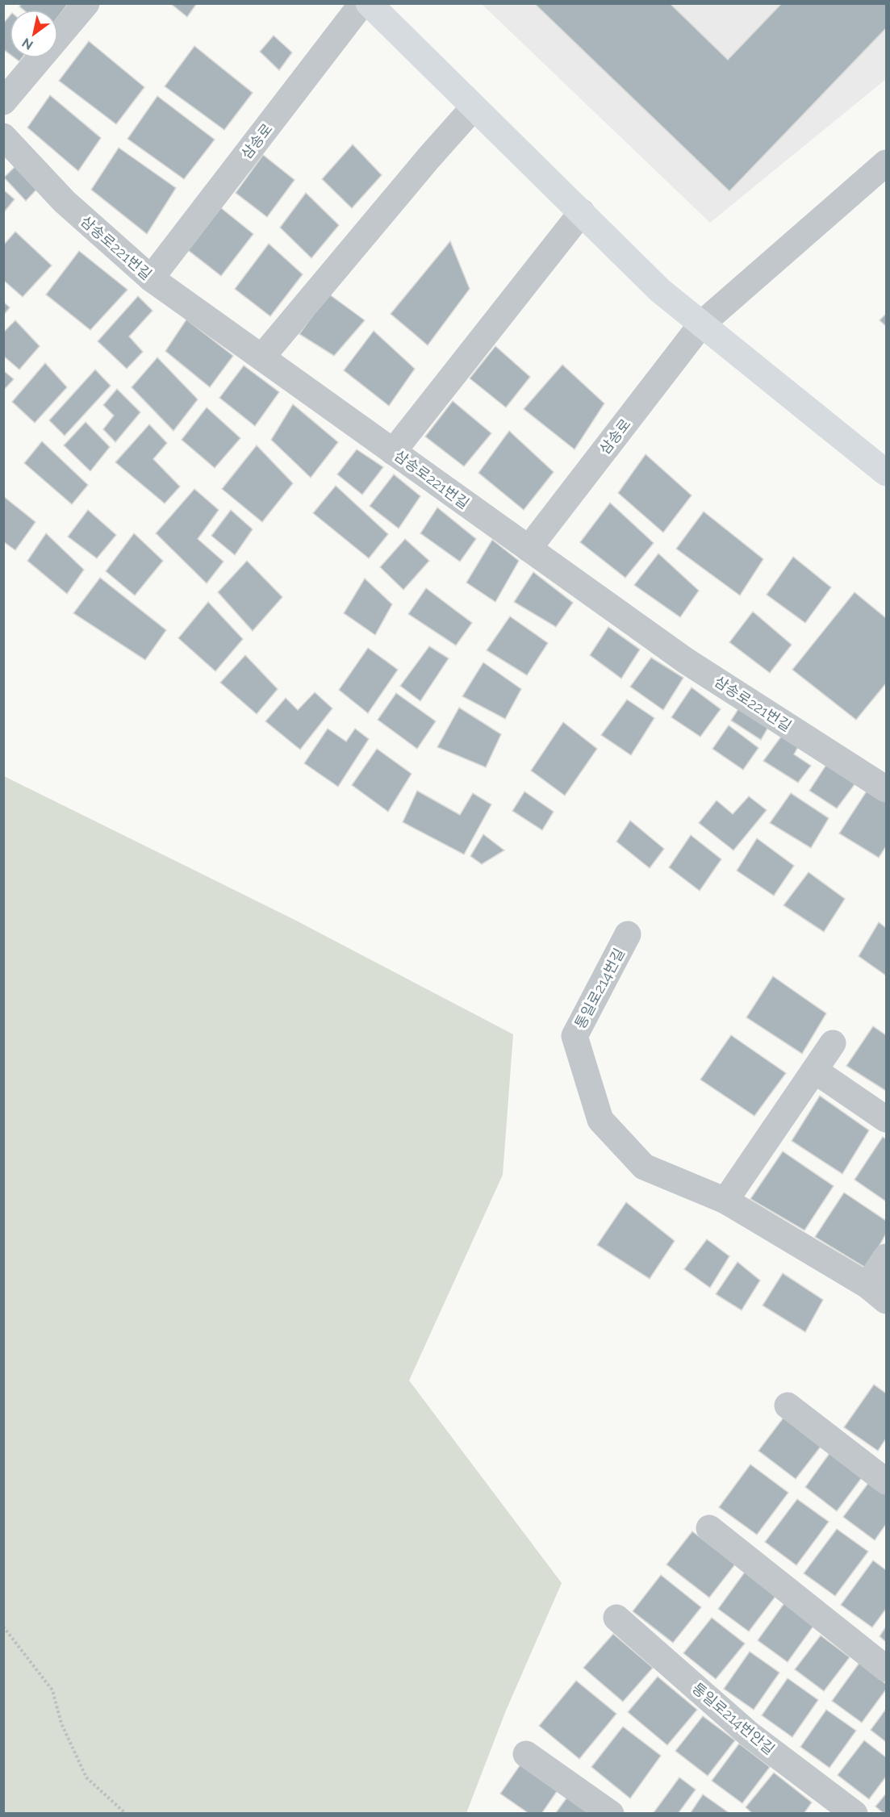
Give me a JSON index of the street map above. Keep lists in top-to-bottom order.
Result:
{
  "streets": {
    "street": [
      "삼송로",
      "삼송로221번길",
      "통일로214번길",
      "통일로214번안길"
    ]
  },
  "crossings": [
    ["삼송로", "삼송로221번길"]
  ],
  "north": "bottom left"
}
